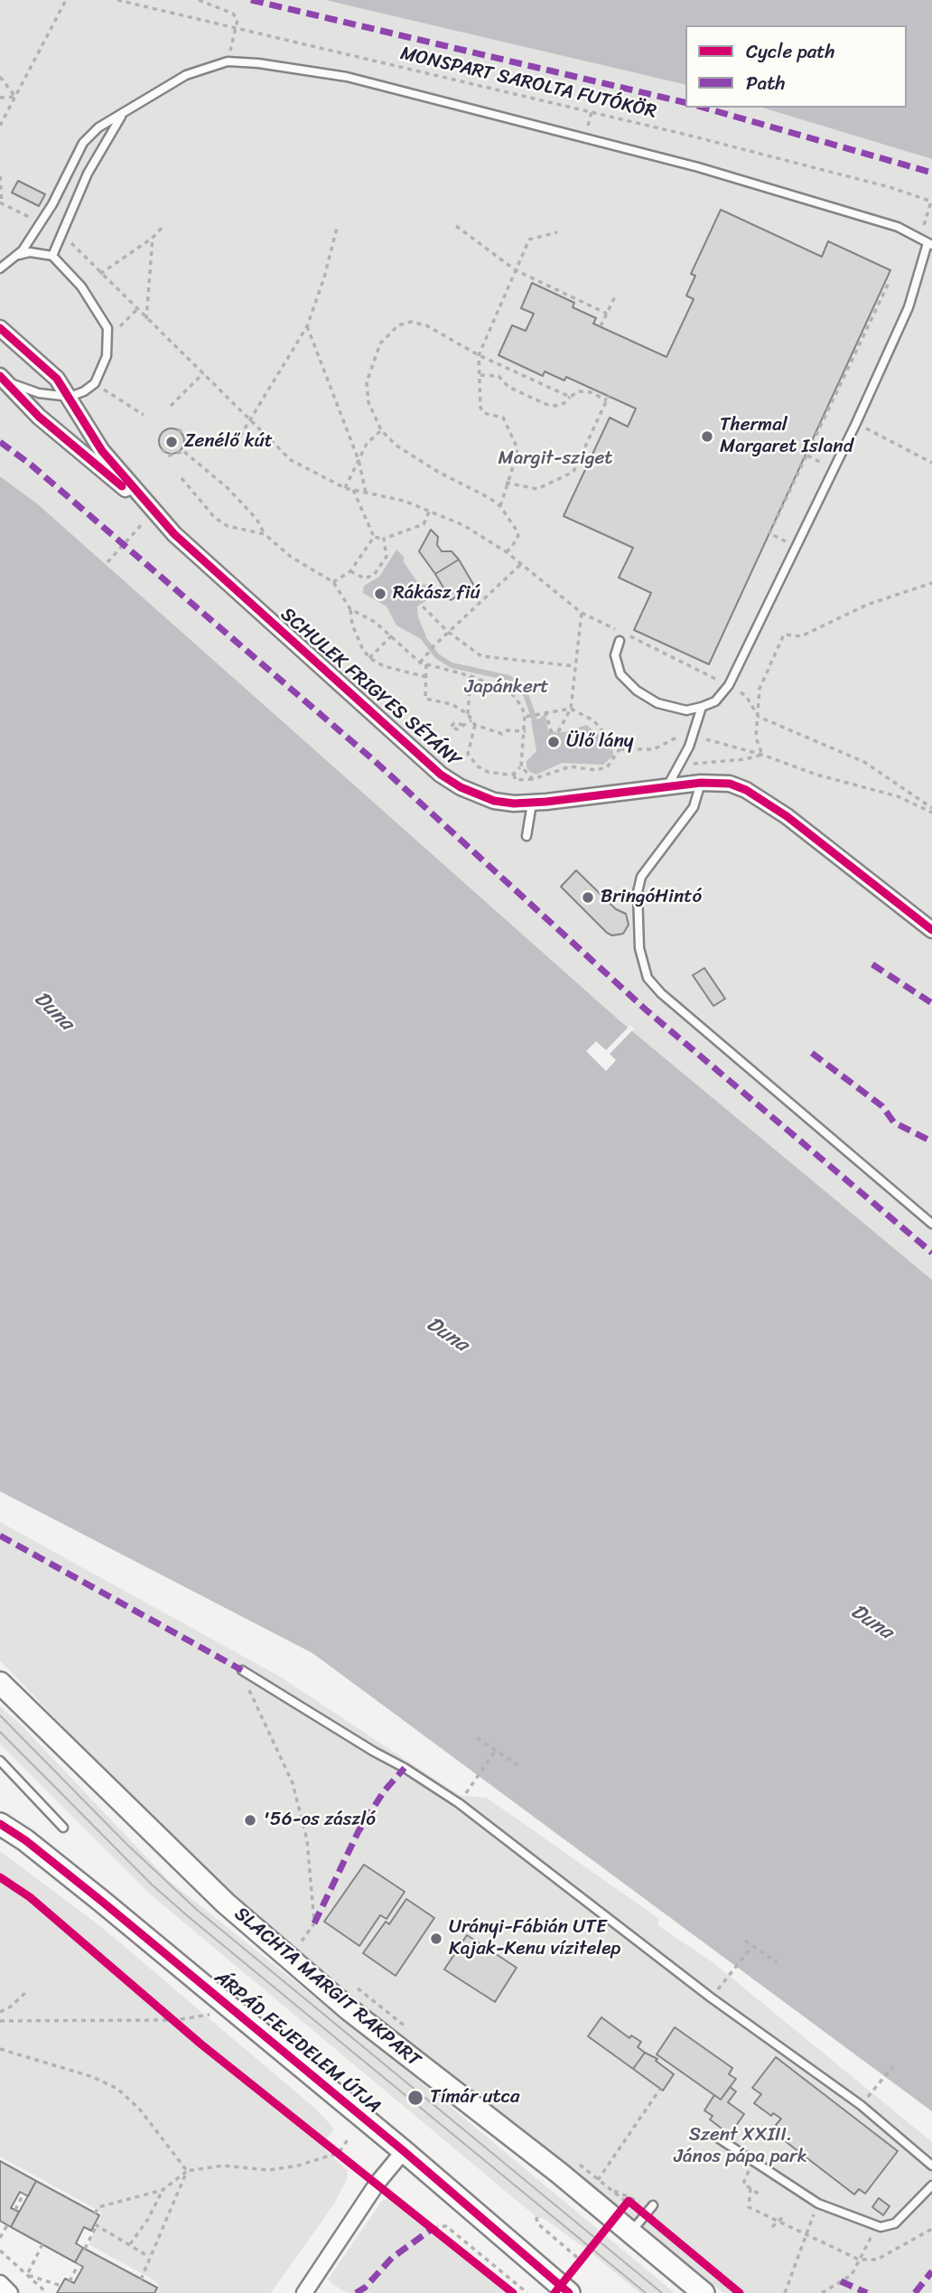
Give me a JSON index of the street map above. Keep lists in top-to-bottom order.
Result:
{
  "streets": {
    "main road": ["SLACHTA MARGIT RAKPART", "ÁRPÁD FEJEDELEM ÚTJA"],
    "street": ["SCHULEK FRIGYES SÉTÁNY"],
    "path": ["MONSPART SAROLTA FUTÓKÖR"]
  },
  "water": ["Duna"],
  "parks": ["Margit-sziget", "Japánkert", "Szent XXIII. János pápa park"],
  "places": [
    "Thermal Margaret Island",
    "Zenélő kút",
    "Rákász fiú",
    "Ülő lány",
    "BringóHintó",
    "'56-os zászló",
    "Urányi-Fábián UTE Kajak-Kenu vízitelep",
    "Tímár utca"
  ],
  "legend": ["Cycle path", "Path"]
}
